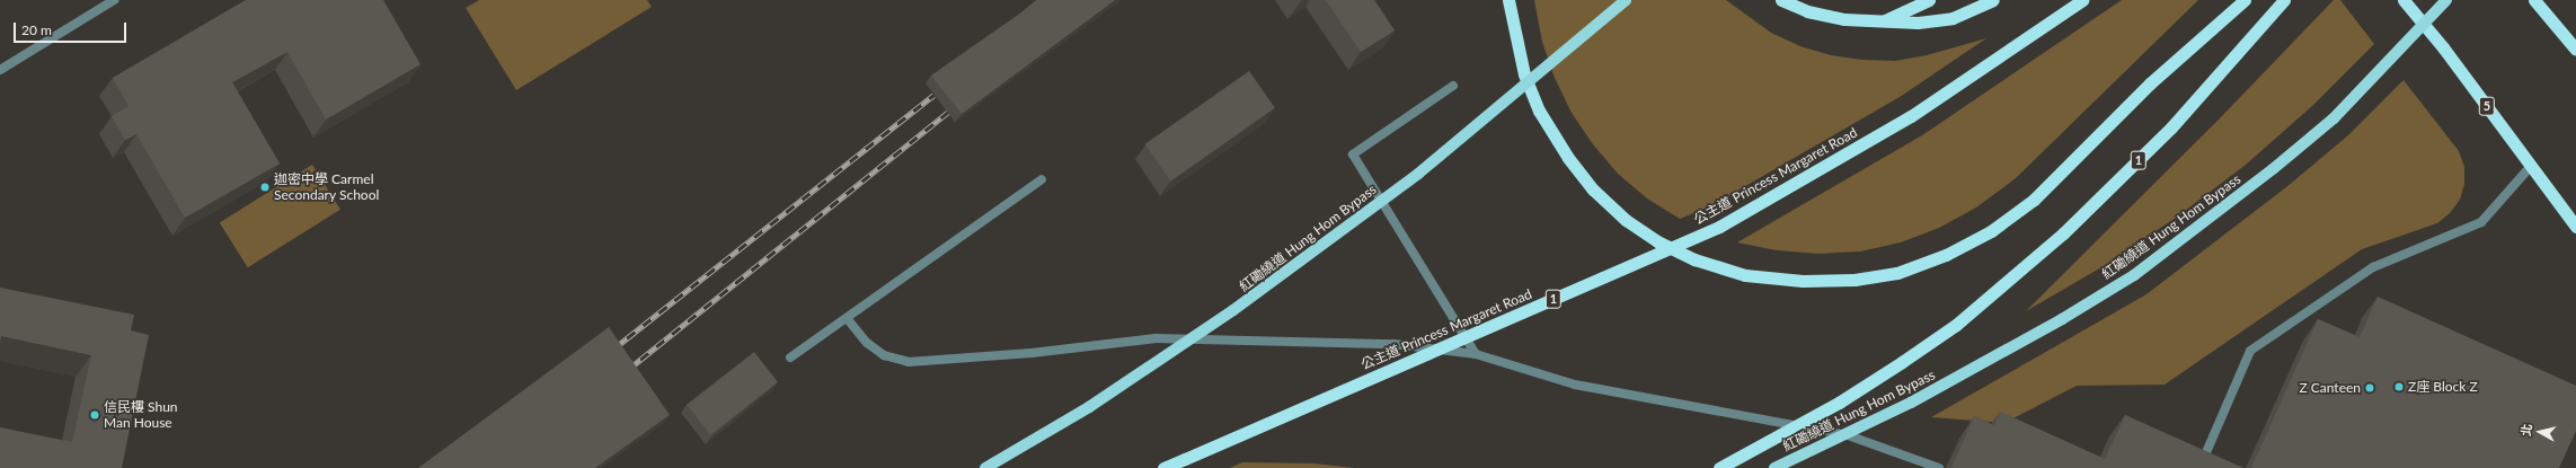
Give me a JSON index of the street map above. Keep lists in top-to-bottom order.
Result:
{
  "streets": {
    "highway": ["5", "1", "公主道 Princess Margaret Road"],
    "main road": ["紅磡繞道 Hung Hom Bypass"]
  },
  "places": [
    "迦密中學 Carmel Secondary School",
    "Z座 Block Z",
    "Z Canteen",
    "信民樓 Shun Man House"
  ],
  "scale_bar": "20 m",
  "north": "left"
}
